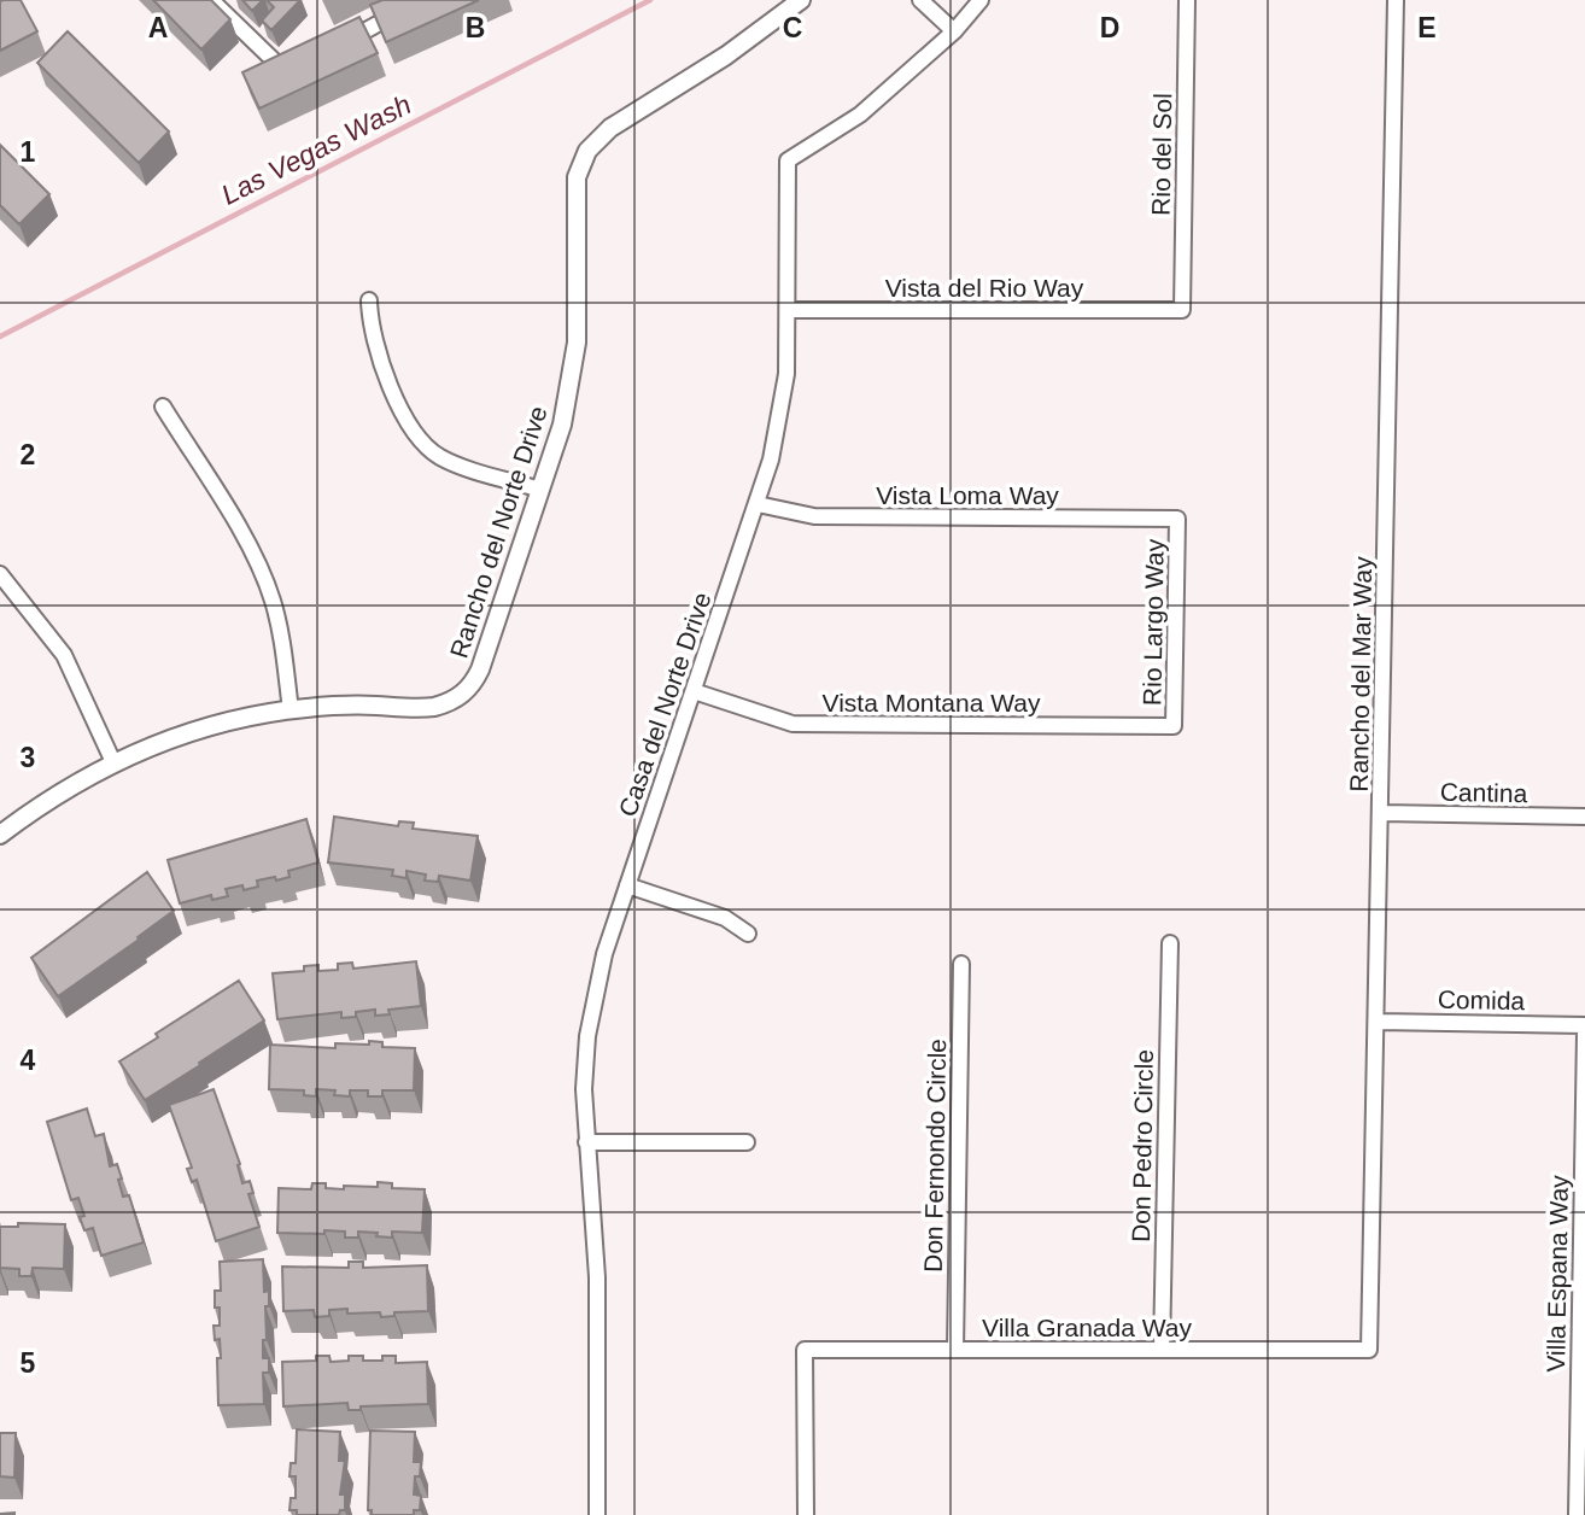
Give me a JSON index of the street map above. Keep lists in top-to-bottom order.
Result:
{
  "streets": {
    "street": [
      "Rio del Sol",
      "Vista del Rio Way",
      "Vista Loma Way",
      "Rancho del Norte Drive",
      "Rio Largo Way",
      "Rancho del Mar Way",
      "Vista Montana Way",
      "Casa del Norte Drive",
      "Cantina",
      "Comida",
      "Don Pedro Circle",
      "Don Fernondo Circle",
      "Villa Espana Way",
      "Villa Granada Way"
    ]
  },
  "crossings": [
    ["Rio del Sol", "Vista del Rio Way"],
    ["Vista del Rio Way", "Casa del Norte Drive"],
    ["Vista Loma Way", "Rio Largo Way"],
    ["Vista Loma Way", "Casa del Norte Drive"],
    ["Rio Largo Way", "Vista Montana Way"],
    ["Rancho del Mar Way", "Cantina"],
    ["Rancho del Mar Way", "Comida"],
    ["Rancho del Mar Way", "Villa Granada Way"],
    ["Vista Montana Way", "Casa del Norte Drive"],
    ["Don Pedro Circle", "Villa Granada Way"],
    ["Don Fernondo Circle", "Villa Granada Way"]
  ],
  "water": ["Las Vegas Wash"],
  "grid": {
    "columns": [
      "A",
      "B",
      "C",
      "D",
      "E"
    ],
    "rows": [
      "1",
      "2",
      "3",
      "4",
      "5"
    ]
  }
}
